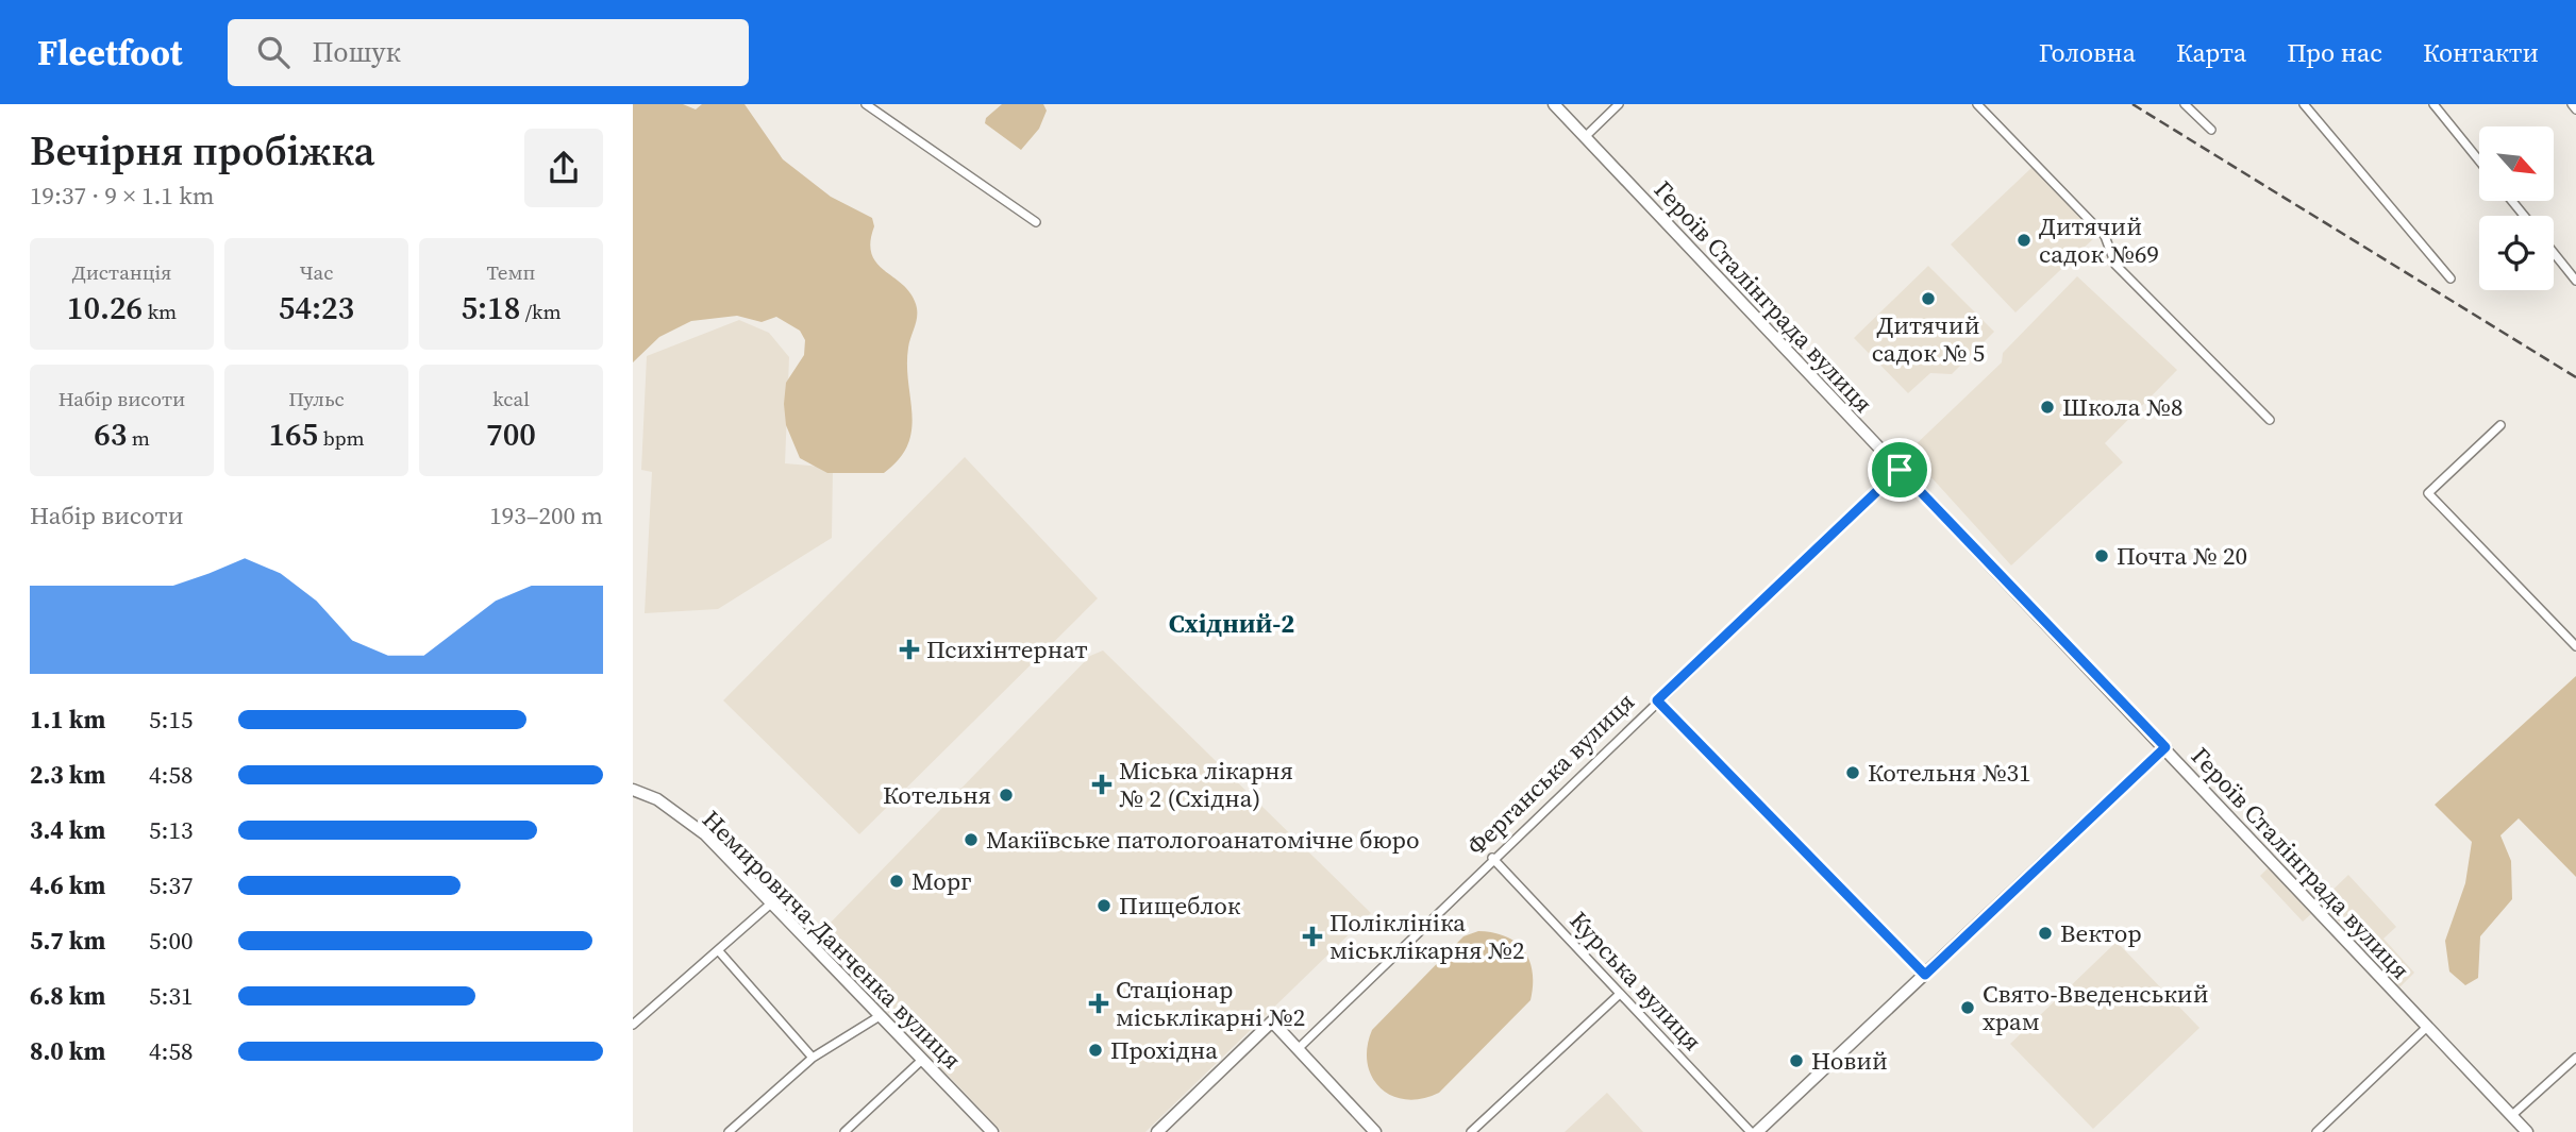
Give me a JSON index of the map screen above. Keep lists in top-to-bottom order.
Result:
{
  "streets": {
    "main road": ["Героїв Сталінграда вулиця", "Немировича-Данченка вулиця"],
    "street": ["Ферганська вулиця", "Курська вулиця"]
  },
  "crossings": [
    ["Героїв Сталінграда вулиця", "Ферганська вулиця"],
    ["Ферганська вулиця", "Курська вулиця"]
  ],
  "districts": ["Східний-2"],
  "places": {
    "other": [
      "Дитячий садок №69",
      "Дитячий садок № 5",
      "Школа №8",
      "Почта № 20",
      "Котельня №31",
      "Котельня",
      "Макіївське патологоанатомічне бюро",
      "Морг",
      "Пищеблок",
      "Вектор",
      "Свято-Введенський храм",
      "Прохідна",
      "Новий"
    ],
    "health": [
      "Психінтернат",
      "Міська лікарня № 2 (Східна)",
      "Поліклініка міськлікарня №2",
      "Стаціонар міськлікарні №2"
    ]
  },
  "north": "bottom right",
  "page": {
    "header": "Fleetfoot",
    "search": "Пошук",
    "nav": [
      "Головна",
      "Карта",
      "Про нас",
      "Контакти"
    ],
    "heading": ["Вечірня пробіжка", "19:37 · 9 × 1.1 km"],
    "stats": [
      ["Дистанція", "10.26 km"],
      ["Час", "54:23"],
      ["Темп", "5:18 /km"],
      ["Набір висоти", "63 m"],
      ["Пульс", "165 bpm"],
      ["kcal", "700"]
    ],
    "chart": ["Набір висоти", "193–200 m"],
    "list": [
      {
        "name": "1.1 km",
        "note": "5:15"
      },
      {
        "name": "2.3 km",
        "note": "4:58"
      },
      {
        "name": "3.4 km",
        "note": "5:13"
      },
      {
        "name": "4.6 km",
        "note": "5:37"
      },
      {
        "name": "5.7 km",
        "note": "5:00"
      },
      {
        "name": "6.8 km",
        "note": "5:31"
      },
      {
        "name": "8.0 km",
        "note": "4:58"
      }
    ]
  }
}
